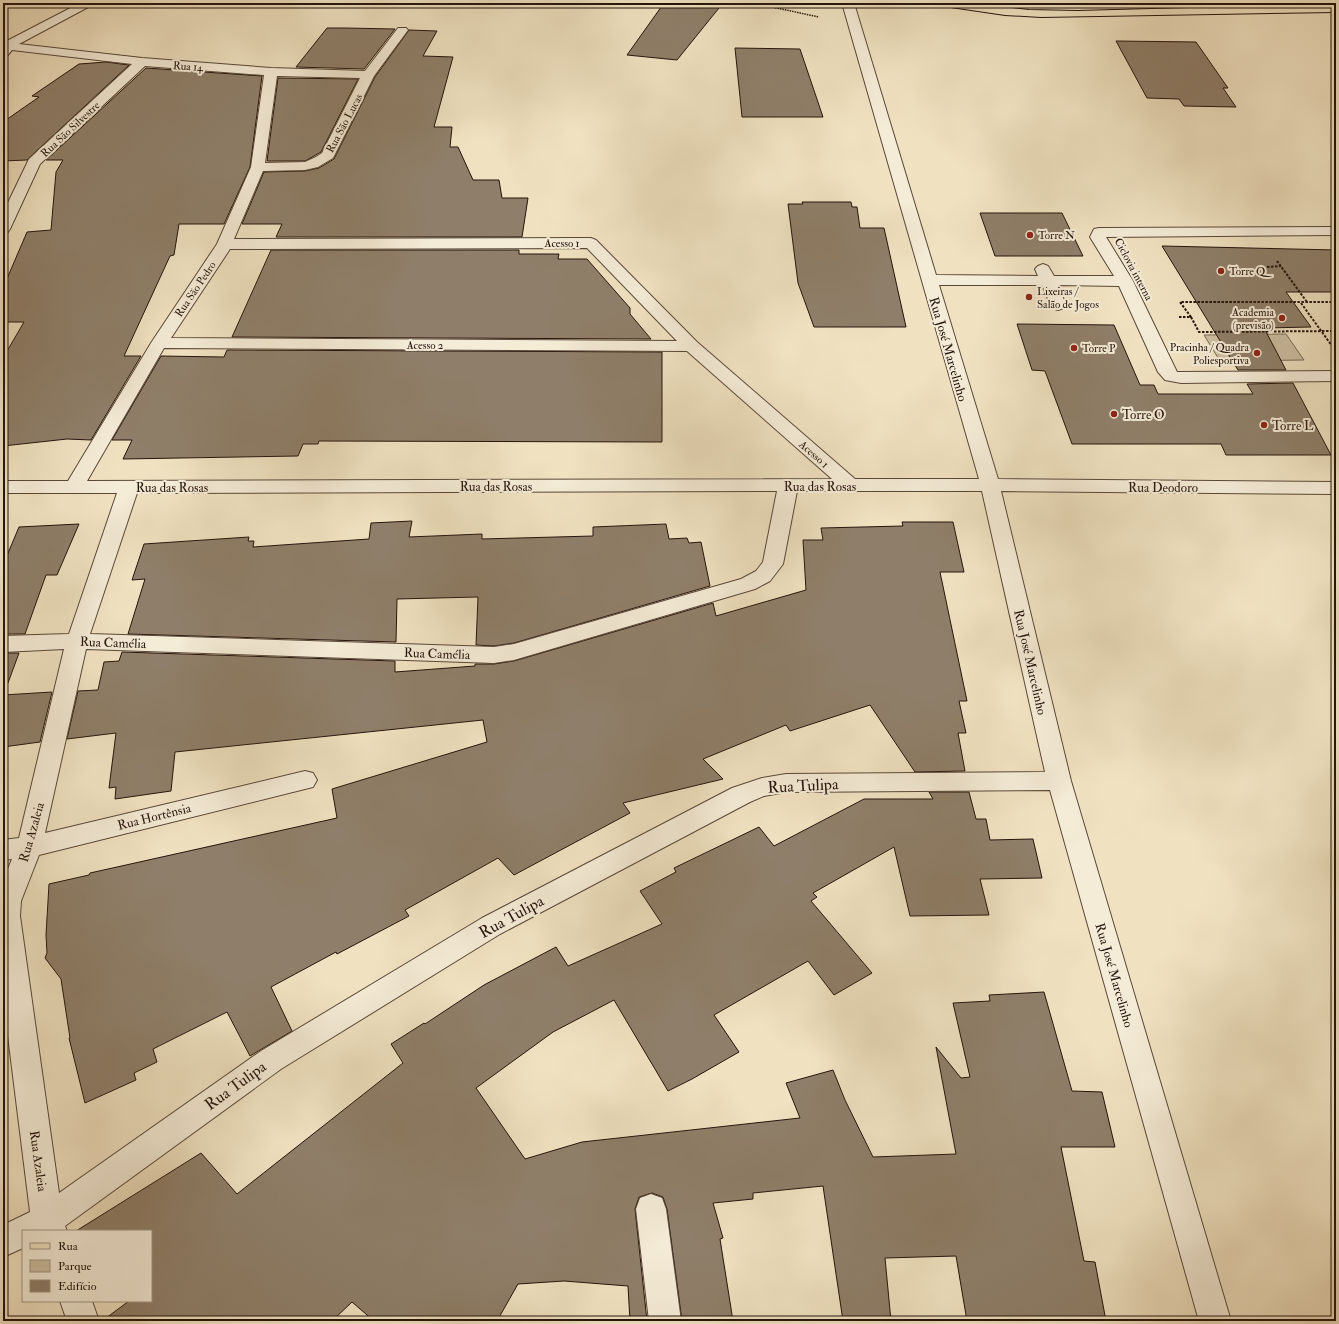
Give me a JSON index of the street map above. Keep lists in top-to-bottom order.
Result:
{
  "streets": {
    "street": [
      "Rua 14",
      "Rua São Lucas",
      "Rua São Silvestre",
      "Acesso 1",
      "Rua São Pedro",
      "Acesso 2",
      "Rua José Marcelinho",
      "Rua das Rosas",
      "Rua Deodoro",
      "Rua Camélia",
      "Rua Tulipa",
      "Rua Hortênsia",
      "Rua Azaleia"
    ]
  },
  "crossings": [
    ["Rua 14", "Rua São Lucas"],
    ["Rua 14", "Rua São Silvestre"],
    ["Rua 14", "Rua São Pedro"],
    ["Rua São Lucas", "Rua São Pedro"],
    ["Acesso 1", "Rua São Pedro"],
    ["Acesso 1", "Acesso 2"],
    ["Acesso 1", "Rua das Rosas"],
    ["Rua São Pedro", "Acesso 2"],
    ["Rua São Pedro", "Rua das Rosas"],
    ["Rua José Marcelinho", "Rua das Rosas"],
    ["Rua José Marcelinho", "Rua Deodoro"],
    ["Rua José Marcelinho", "Rua Tulipa"],
    ["Rua das Rosas", "Rua Deodoro"],
    ["Rua das Rosas", "Rua Camélia"],
    ["Rua das Rosas", "Rua Azaleia"],
    ["Rua Camélia", "Rua Azaleia"],
    ["Rua Tulipa", "Rua Azaleia"],
    ["Rua Hortênsia", "Rua Azaleia"]
  ],
  "places": [
    "Torre N",
    "Torre Q",
    "Lixeiras / Salão de Jogos",
    "Academia (previsão)",
    "Torre P",
    "Pracinha / Quadra Poliesportiva",
    "Torre O",
    "Torre L"
  ],
  "legend": ["Rua", "Parque", "Edifício"]
}
